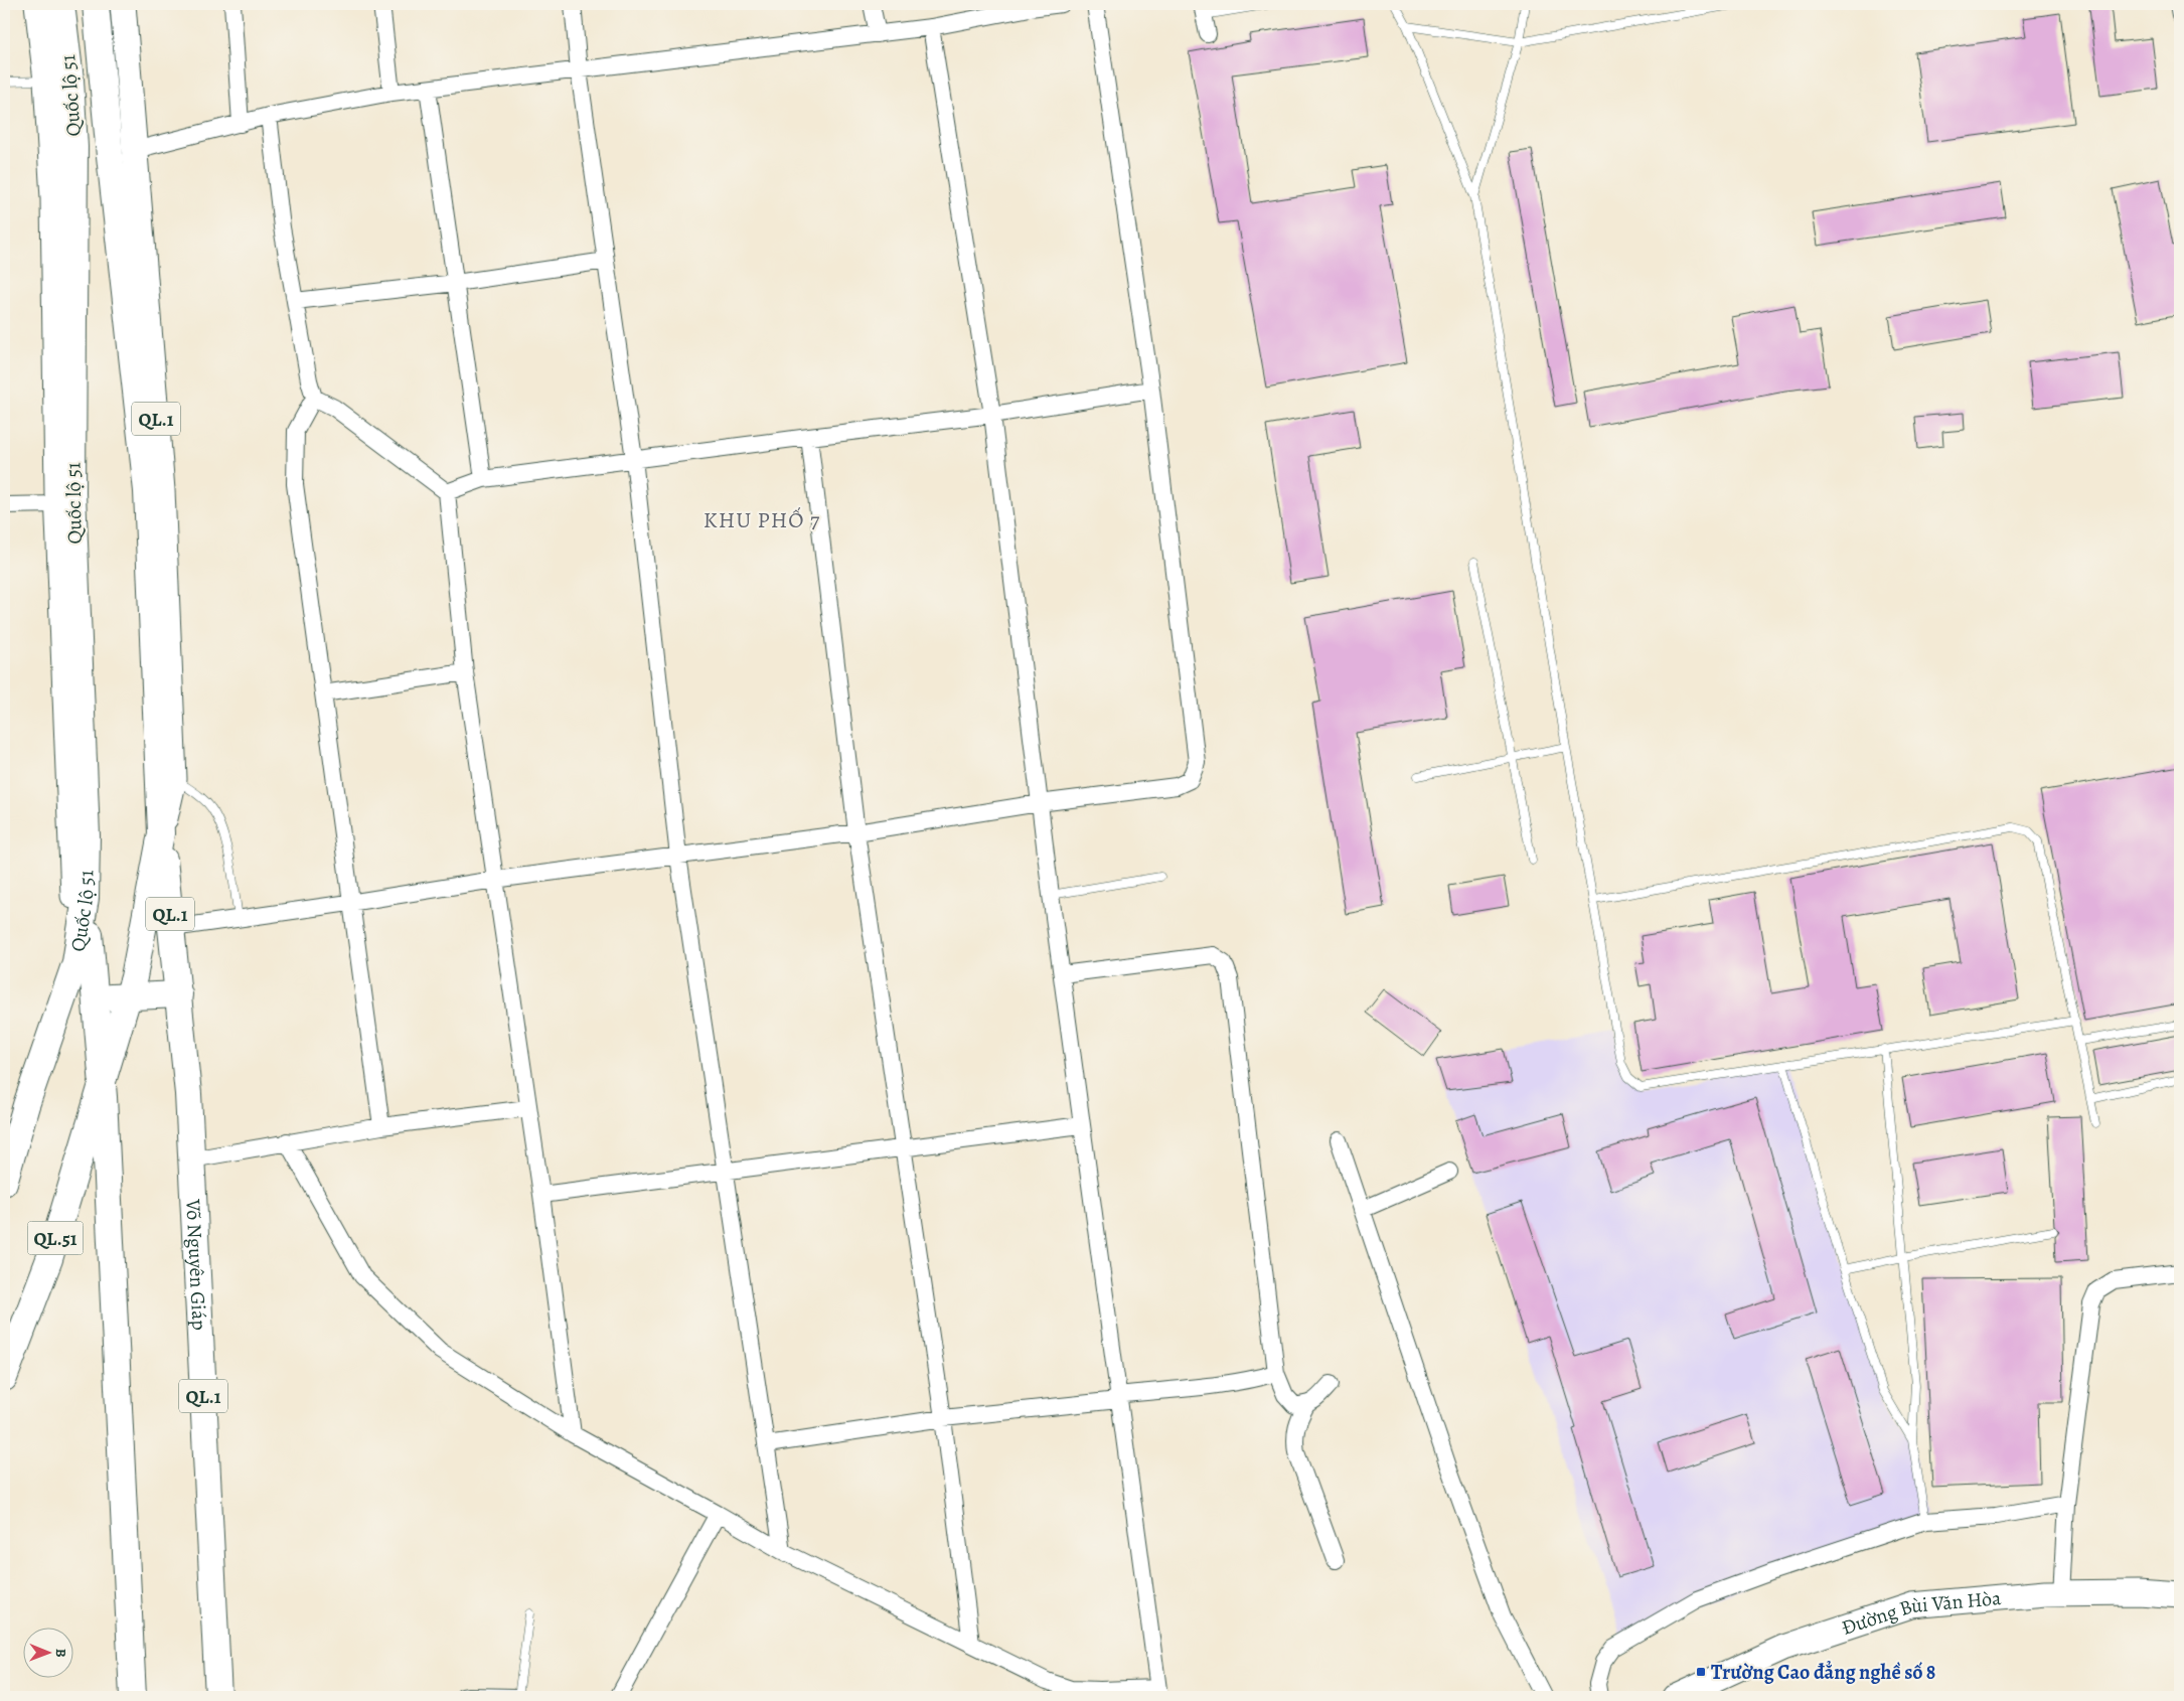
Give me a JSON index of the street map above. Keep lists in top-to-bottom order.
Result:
{
  "streets": {
    "highway": [
      "Quốc lộ 51",
      "QL.1",
      "QL.51",
      "Võ Nguyên Giáp"
    ],
    "main road": ["Đường Bùi Văn Hòa"]
  },
  "crossings": [
    ["Quốc lộ 51", "Võ Nguyên Giáp"]
  ],
  "districts": ["KHU PHỐ 7"],
  "places": {
    "transit": ["Trường Cao đẳng nghề số 8"]
  },
  "north": "right"
}
